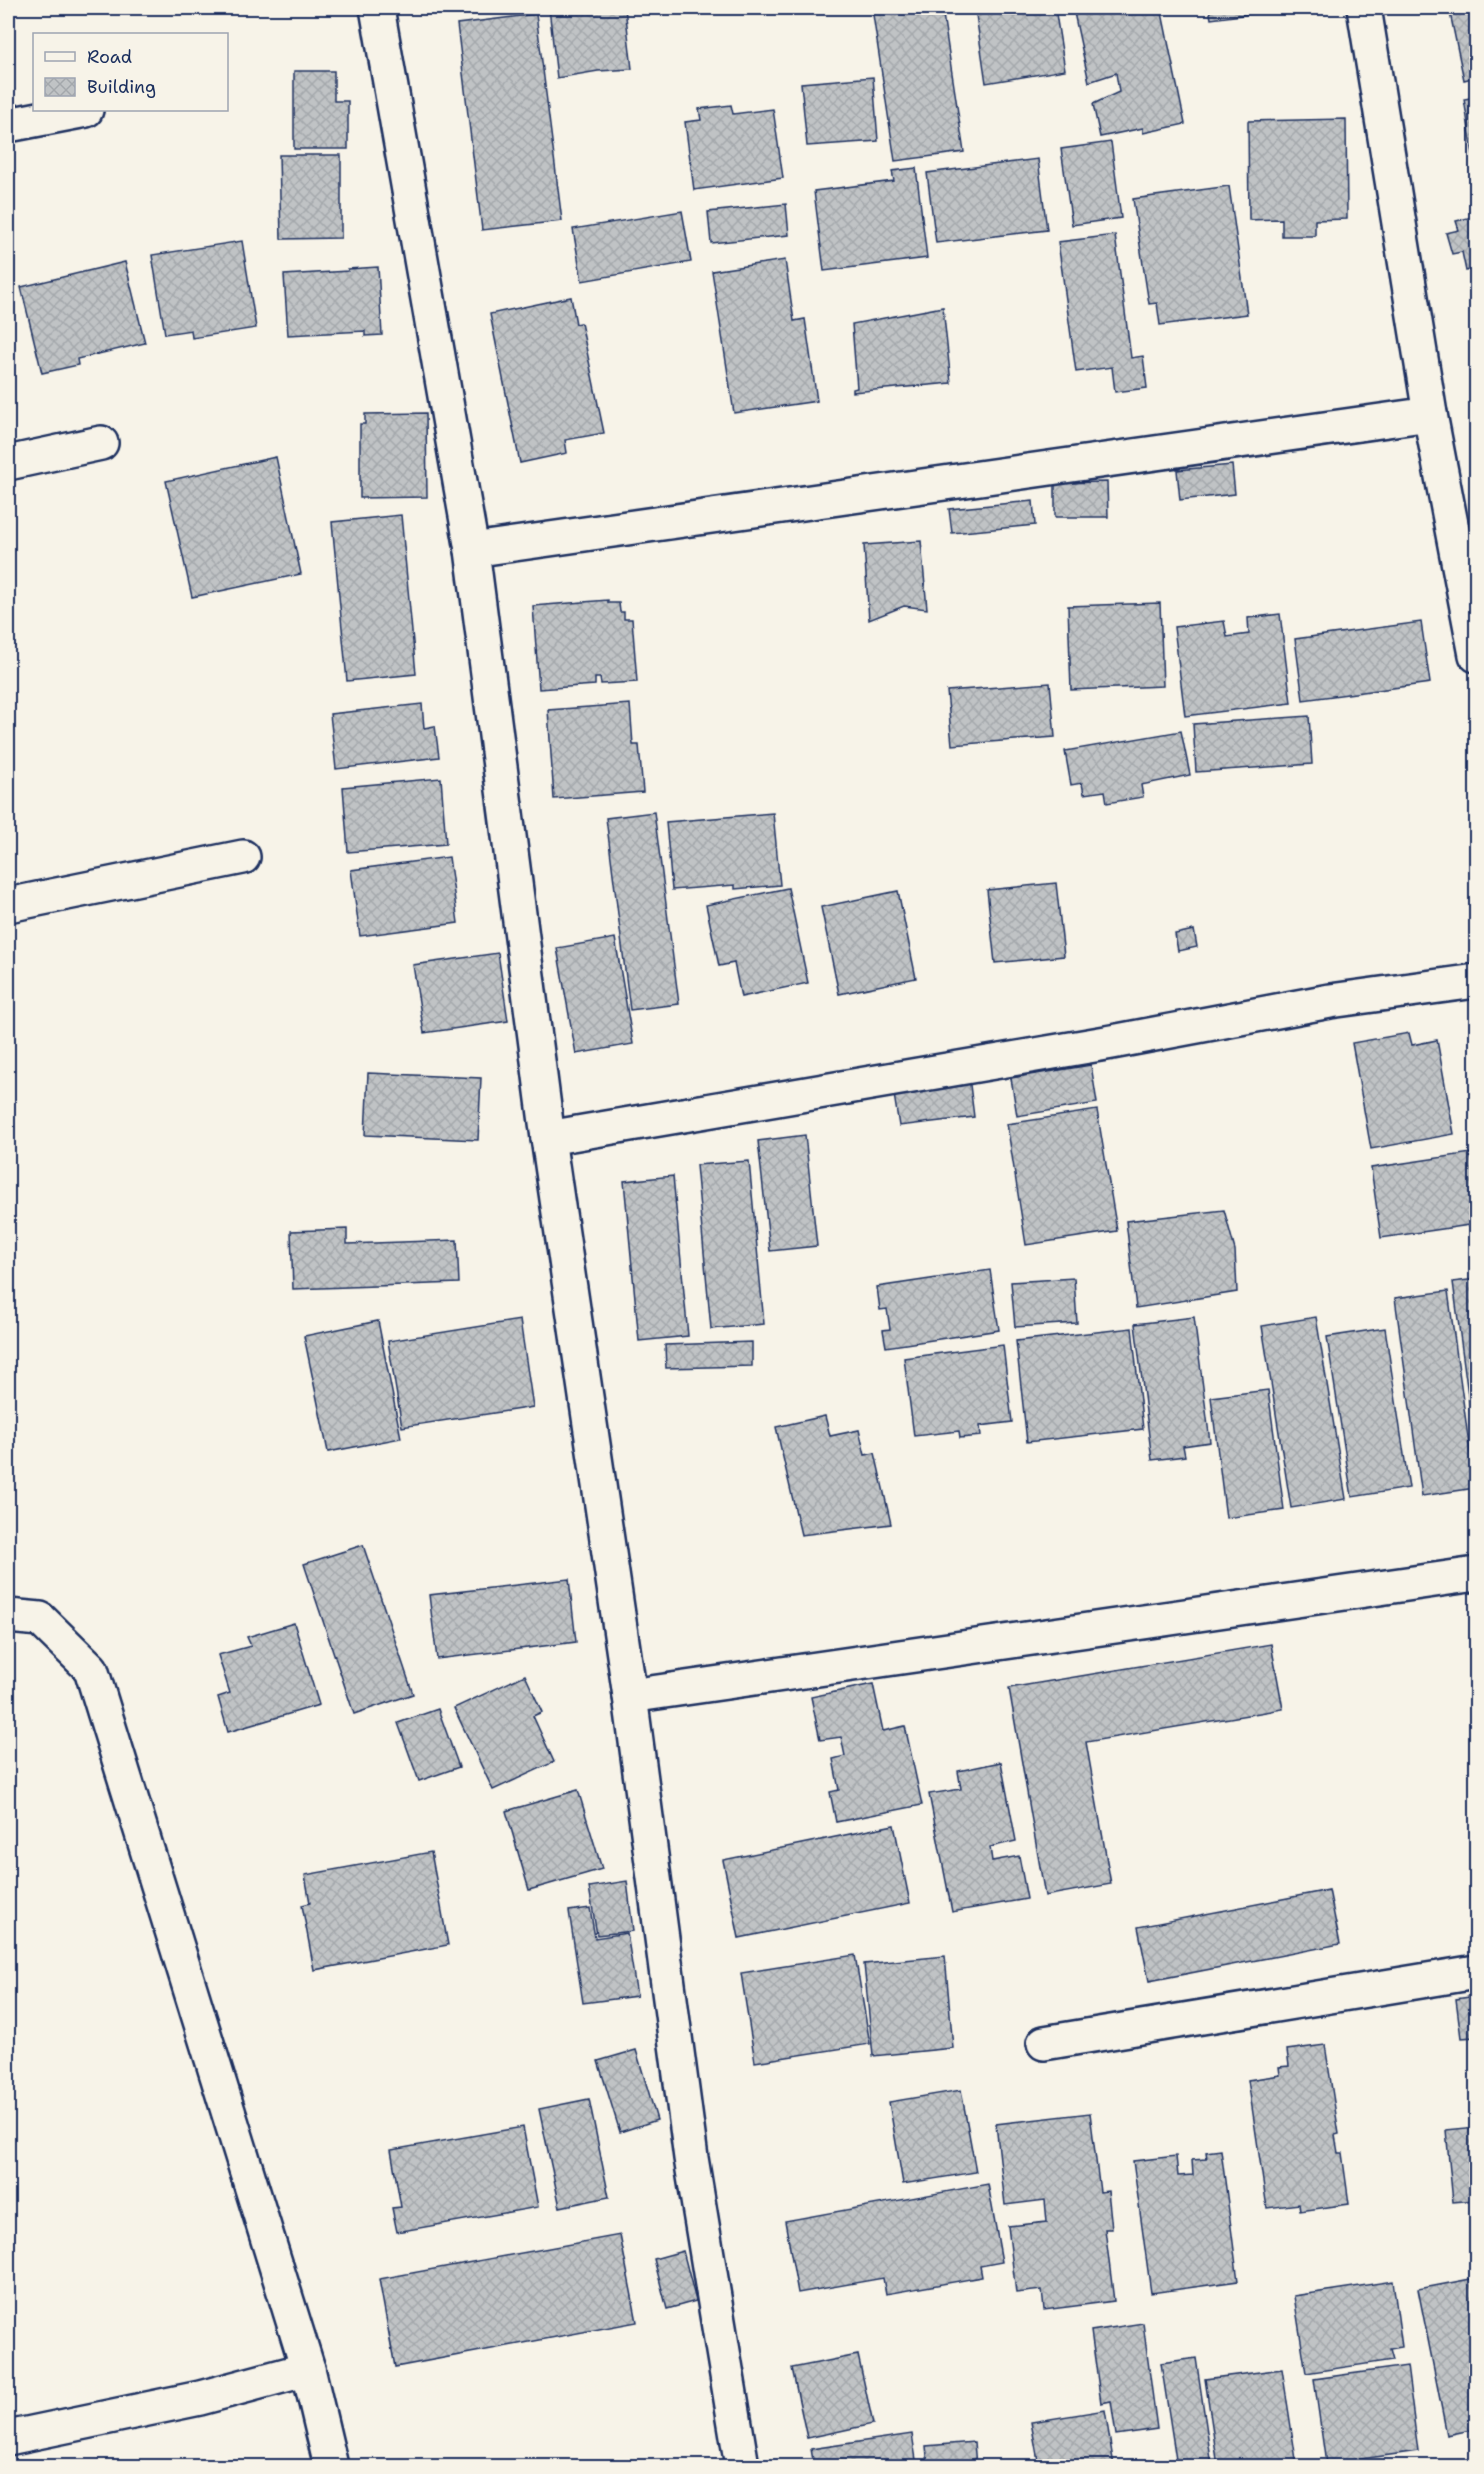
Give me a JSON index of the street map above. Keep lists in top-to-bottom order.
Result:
{
  "legend": ["Road", "Building"]
}
